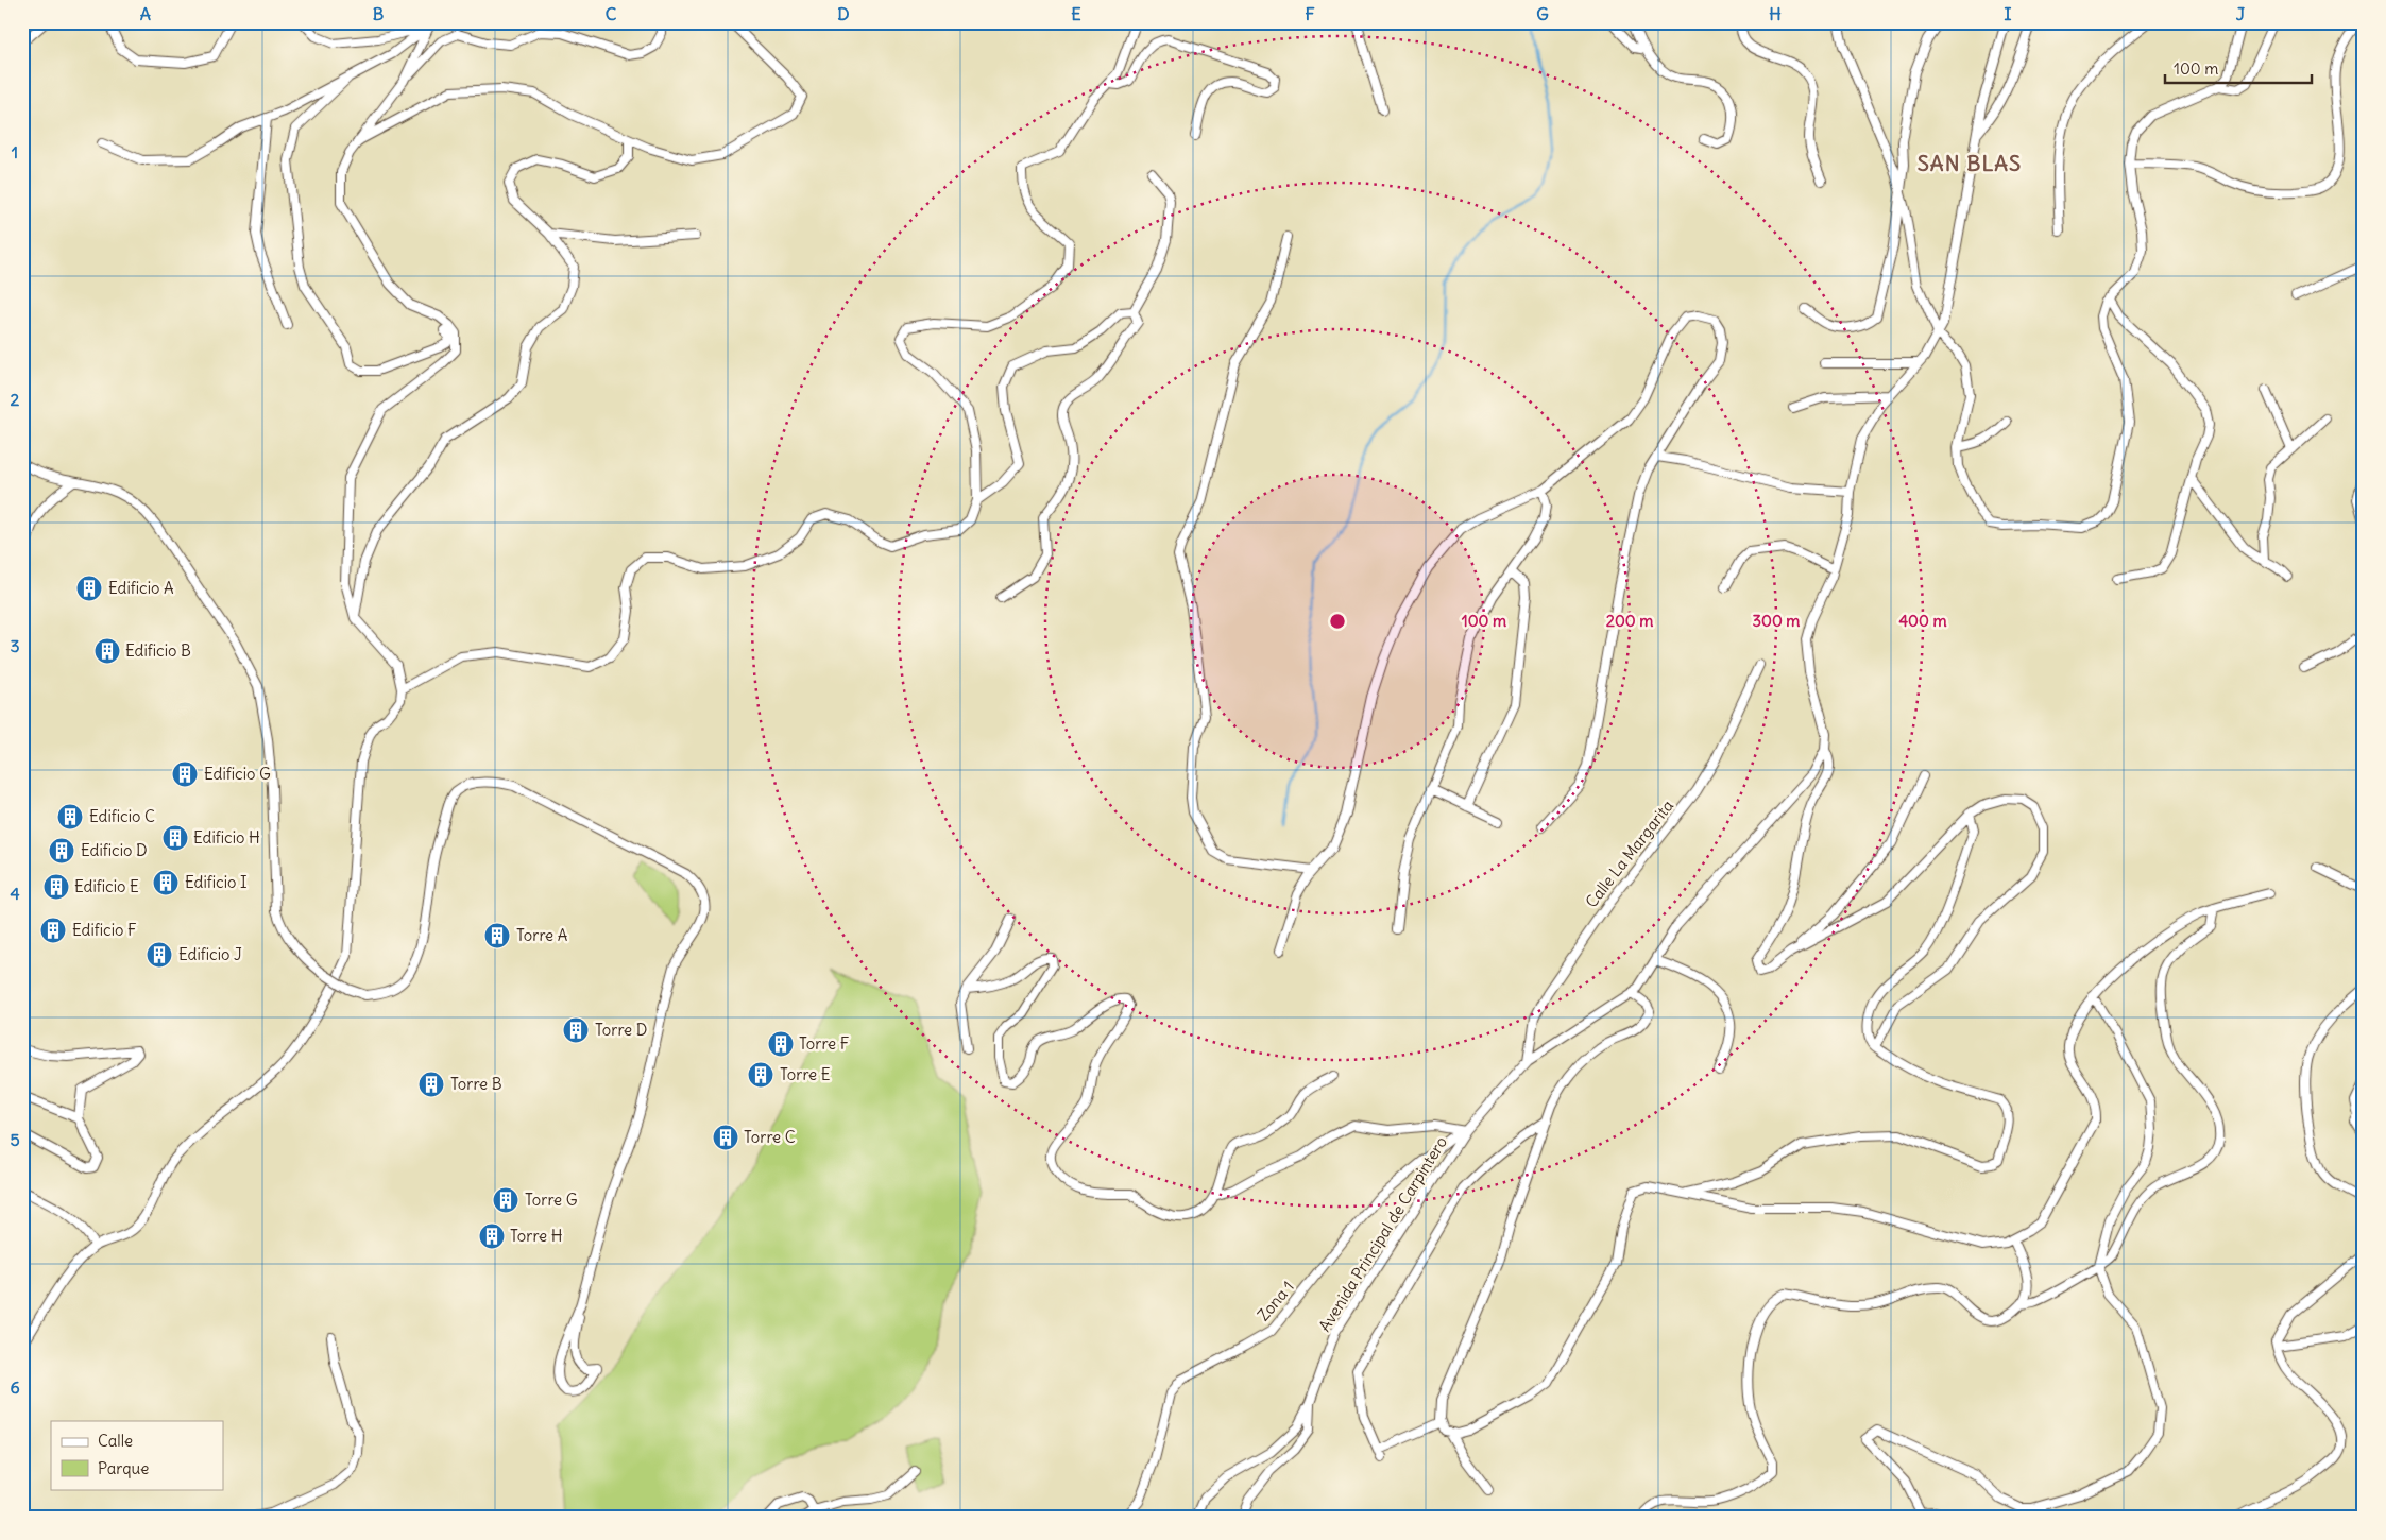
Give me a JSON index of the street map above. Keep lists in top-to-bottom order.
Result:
{
  "streets": {
    "street": ["Calle La Margarita", "Avenida Principal de Carpintero", "Zona 1"]
  },
  "crossings": [
    ["Calle La Margarita", "Avenida Principal de Carpintero"],
    ["Avenida Principal de Carpintero", "Zona 1"]
  ],
  "districts": ["SAN BLAS"],
  "places": {
    "building": [
      "Edificio A",
      "Edificio B",
      "Edificio G",
      "Edificio C",
      "Edificio H",
      "Edificio D",
      "Edificio I",
      "Edificio E",
      "Edificio F",
      "Torre A",
      "Edificio J",
      "Torre D",
      "Torre F",
      "Torre E",
      "Torre B",
      "Torre C",
      "Torre G",
      "Torre H"
    ]
  },
  "legend": ["Calle", "Parque"],
  "scale_bar": "100 m",
  "grid": {
    "columns": [
      "A",
      "B",
      "C",
      "D",
      "E",
      "F",
      "G",
      "H",
      "I",
      "J"
    ],
    "rows": [
      "1",
      "2",
      "3",
      "4",
      "5",
      "6"
    ]
  },
  "rings": [
    "100 m",
    "200 m",
    "300 m",
    "400 m"
  ]
}
